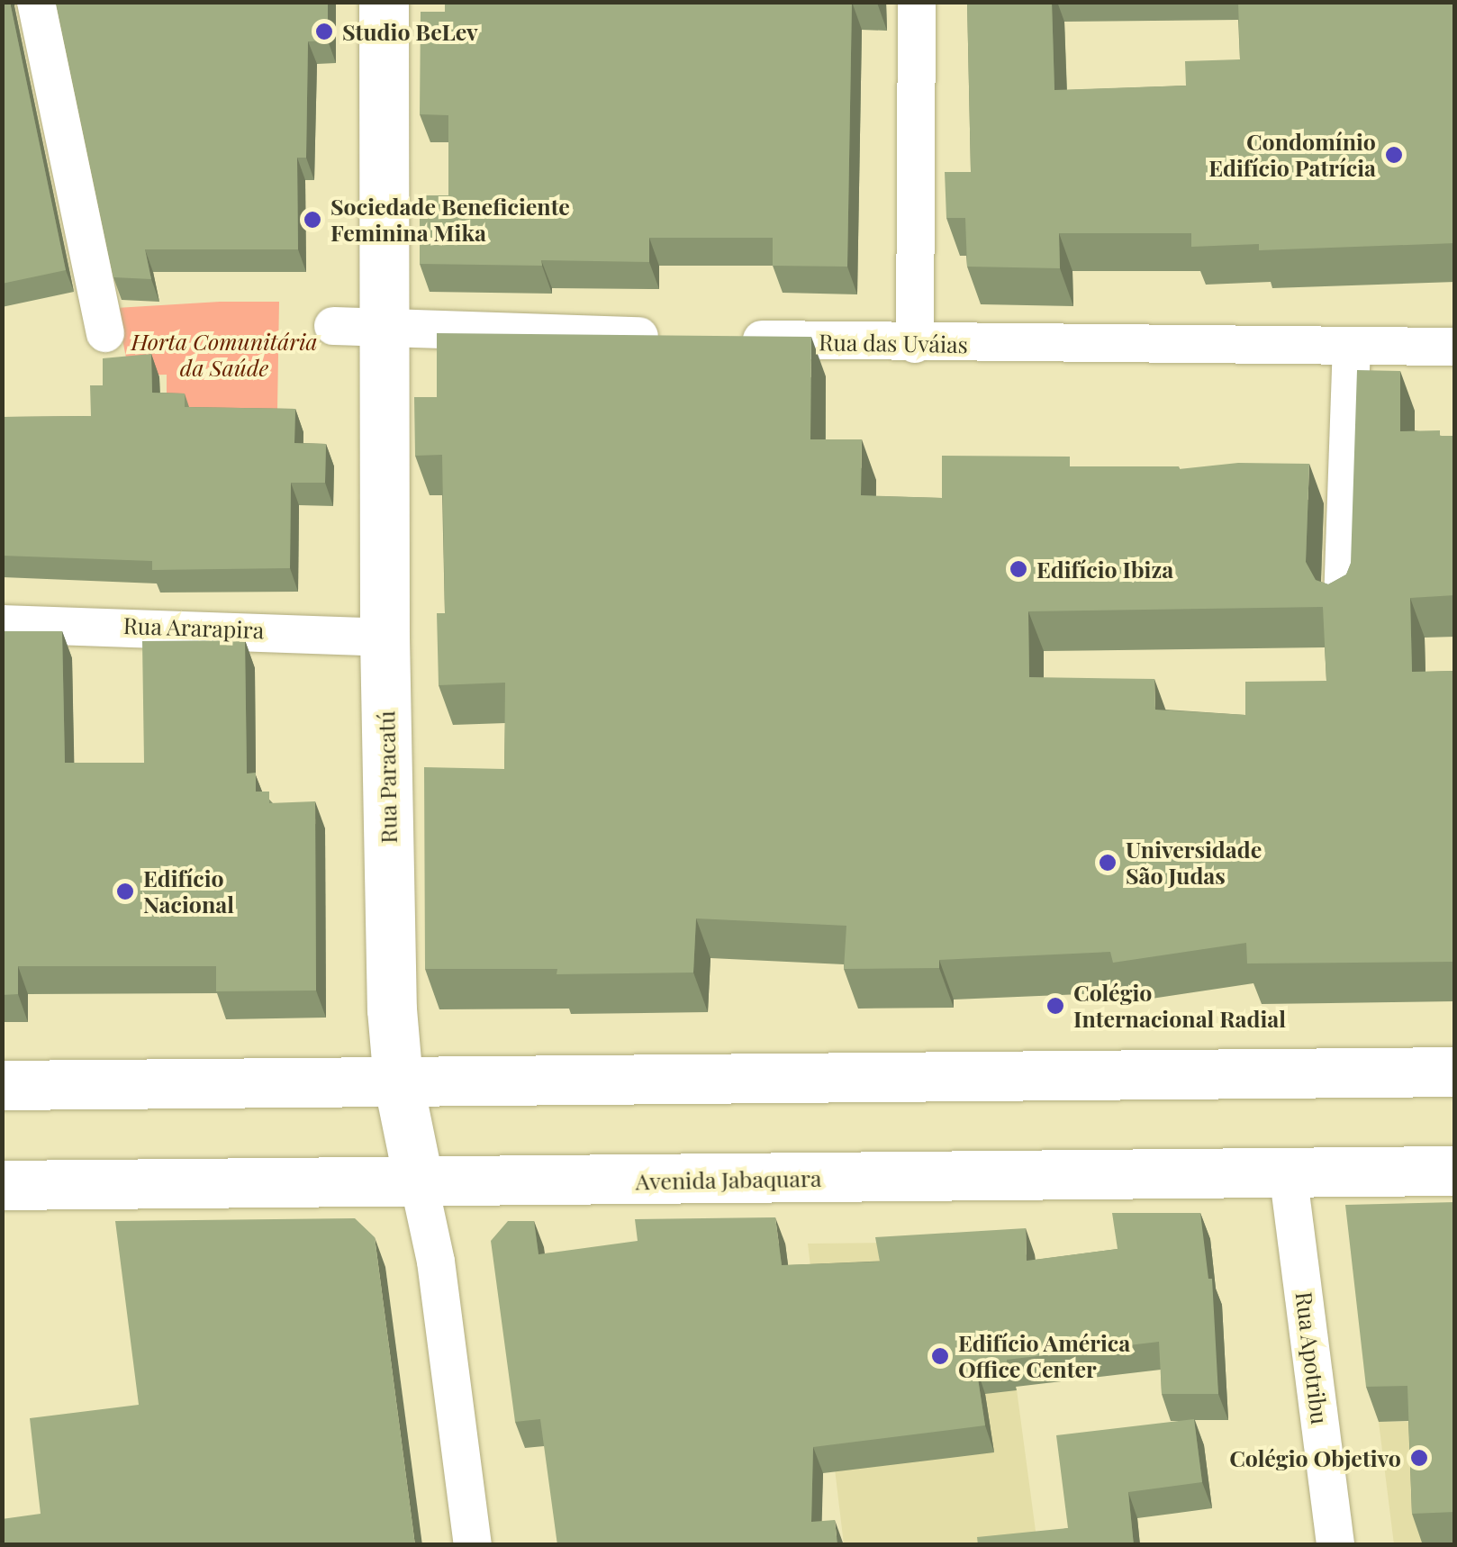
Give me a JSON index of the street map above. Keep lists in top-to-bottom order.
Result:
{
  "streets": {
    "main road": ["Rua Paracatú", "Avenida Jabaquara"],
    "street": ["Rua das Uváias", "Rua Ararapira", "Rua Apotribu"]
  },
  "crossings": [
    ["Rua Ararapira", "Rua Paracatú"],
    ["Rua Paracatú", "Avenida Jabaquara"],
    ["Avenida Jabaquara", "Rua Apotribu"]
  ],
  "parks": ["Horta Comunitária da Saúde"],
  "places": [
    "Studio BeLev",
    "Condomínio Edifício Patrícia",
    "Sociedade Beneficiente Feminina Mika",
    "Edifício Ibiza",
    "Universidade São Judas",
    "Edifício Nacional",
    "Colégio Internacional Radial",
    "Edifício América Office Center",
    "Colégio Objetivo"
  ]
}
